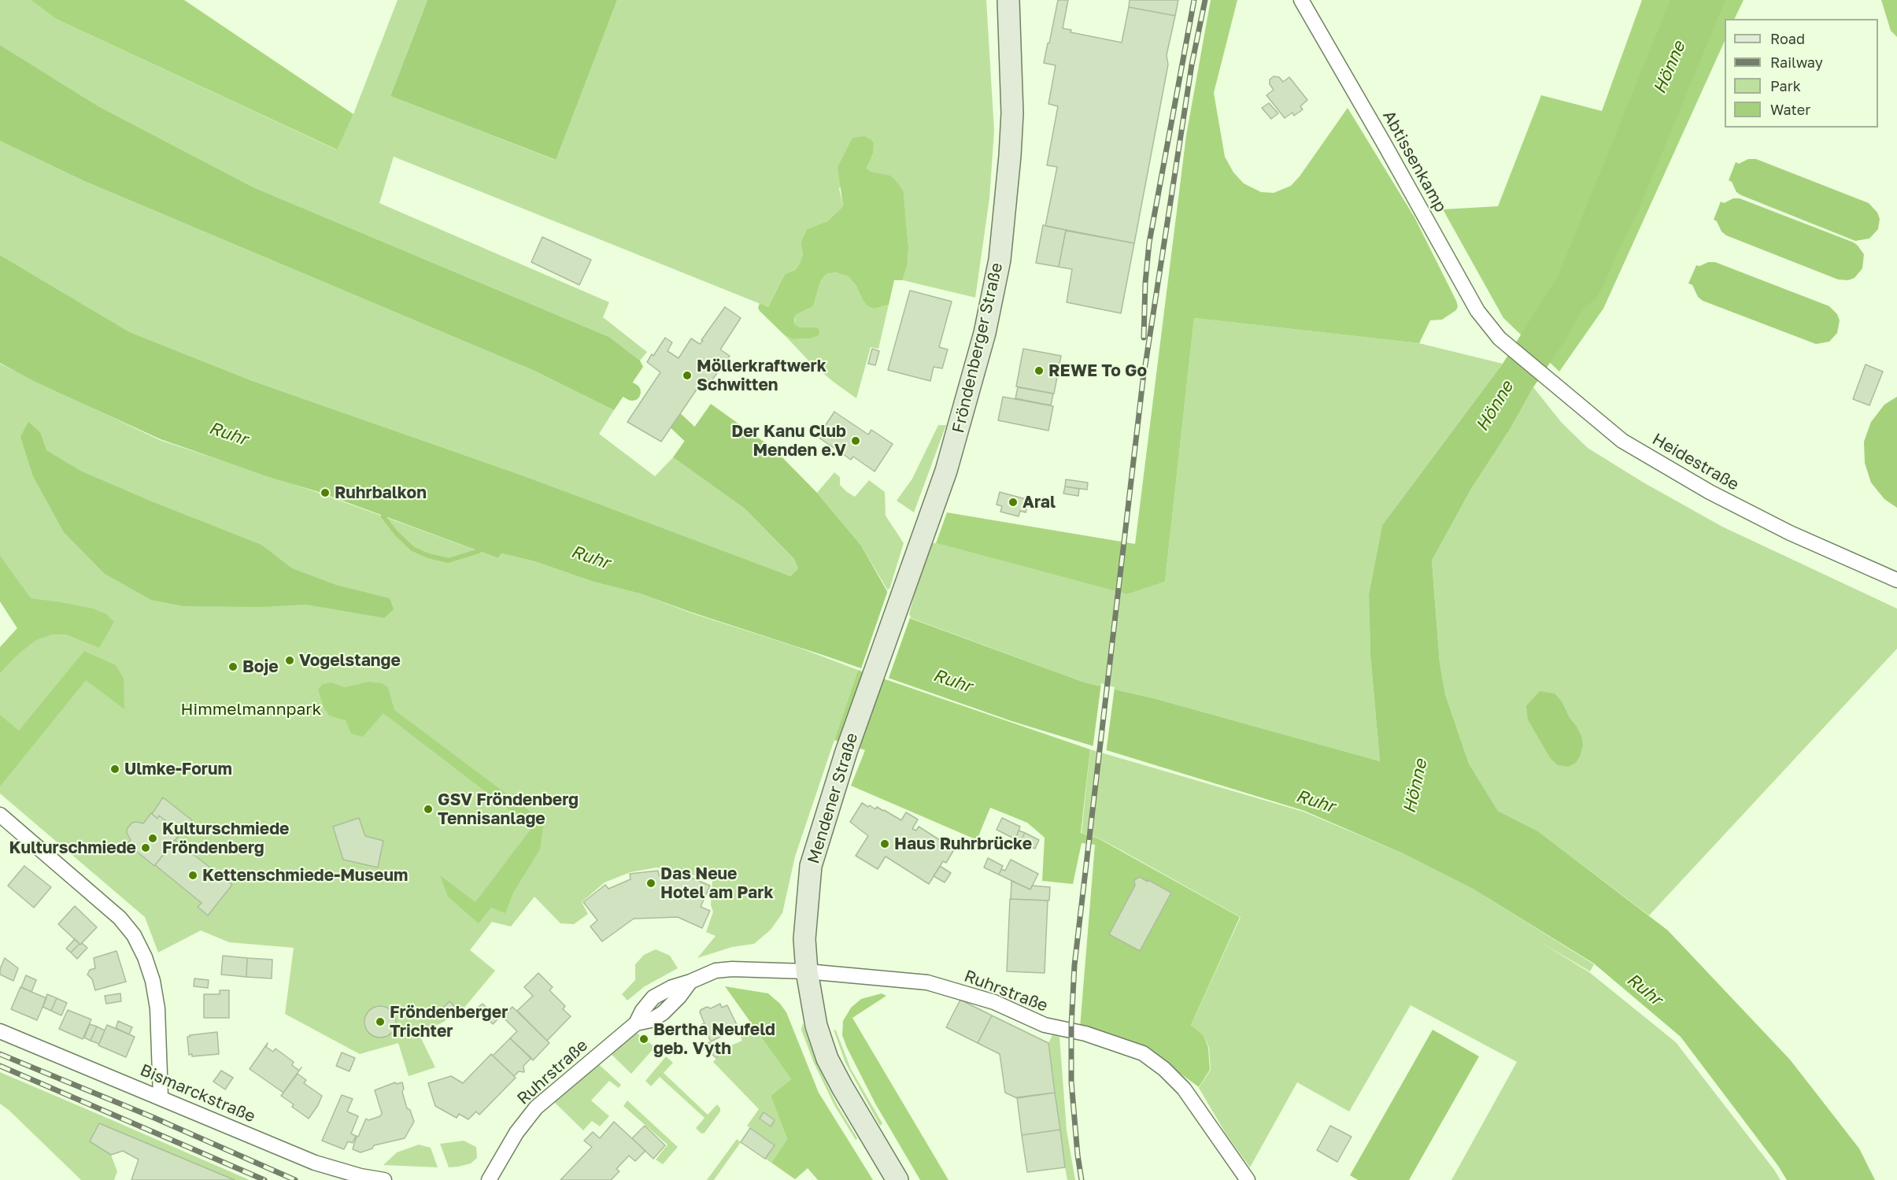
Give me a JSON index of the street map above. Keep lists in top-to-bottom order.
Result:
{
  "streets": {
    "main road": ["Fröndenberger Straße", "Mendener Straße"],
    "street": [
      "Abtissenkamp",
      "Heidestraße",
      "Ruhrstraße",
      "Bismarckstraße"
    ]
  },
  "crossings": [
    ["Abtissenkamp", "Heidestraße"],
    ["Fröndenberger Straße", "Mendener Straße"],
    ["Mendener Straße", "Ruhrstraße"]
  ],
  "water": ["Hönne", "Ruhr"],
  "parks": ["Himmelmannpark"],
  "places": [
    "REWE To Go",
    "Möllerkraftwerk Schwitten",
    "Der Kanu Club Menden e.V",
    "Ruhrbalkon",
    "Aral",
    "Vogelstange",
    "Boje",
    "Ulmke-Forum",
    "GSV Fröndenberg Tennisanlage",
    "Kulturschmiede Fröndenberg",
    "Haus Ruhrbrücke",
    "Kulturschmiede",
    "Kettenschmiede-Museum",
    "Das Neue Hotel am Park",
    "Fröndenberger Trichter",
    "Bertha Neufeld geb. Vyth"
  ],
  "legend": [
    "Road",
    "Railway",
    "Park",
    "Water"
  ]
}
